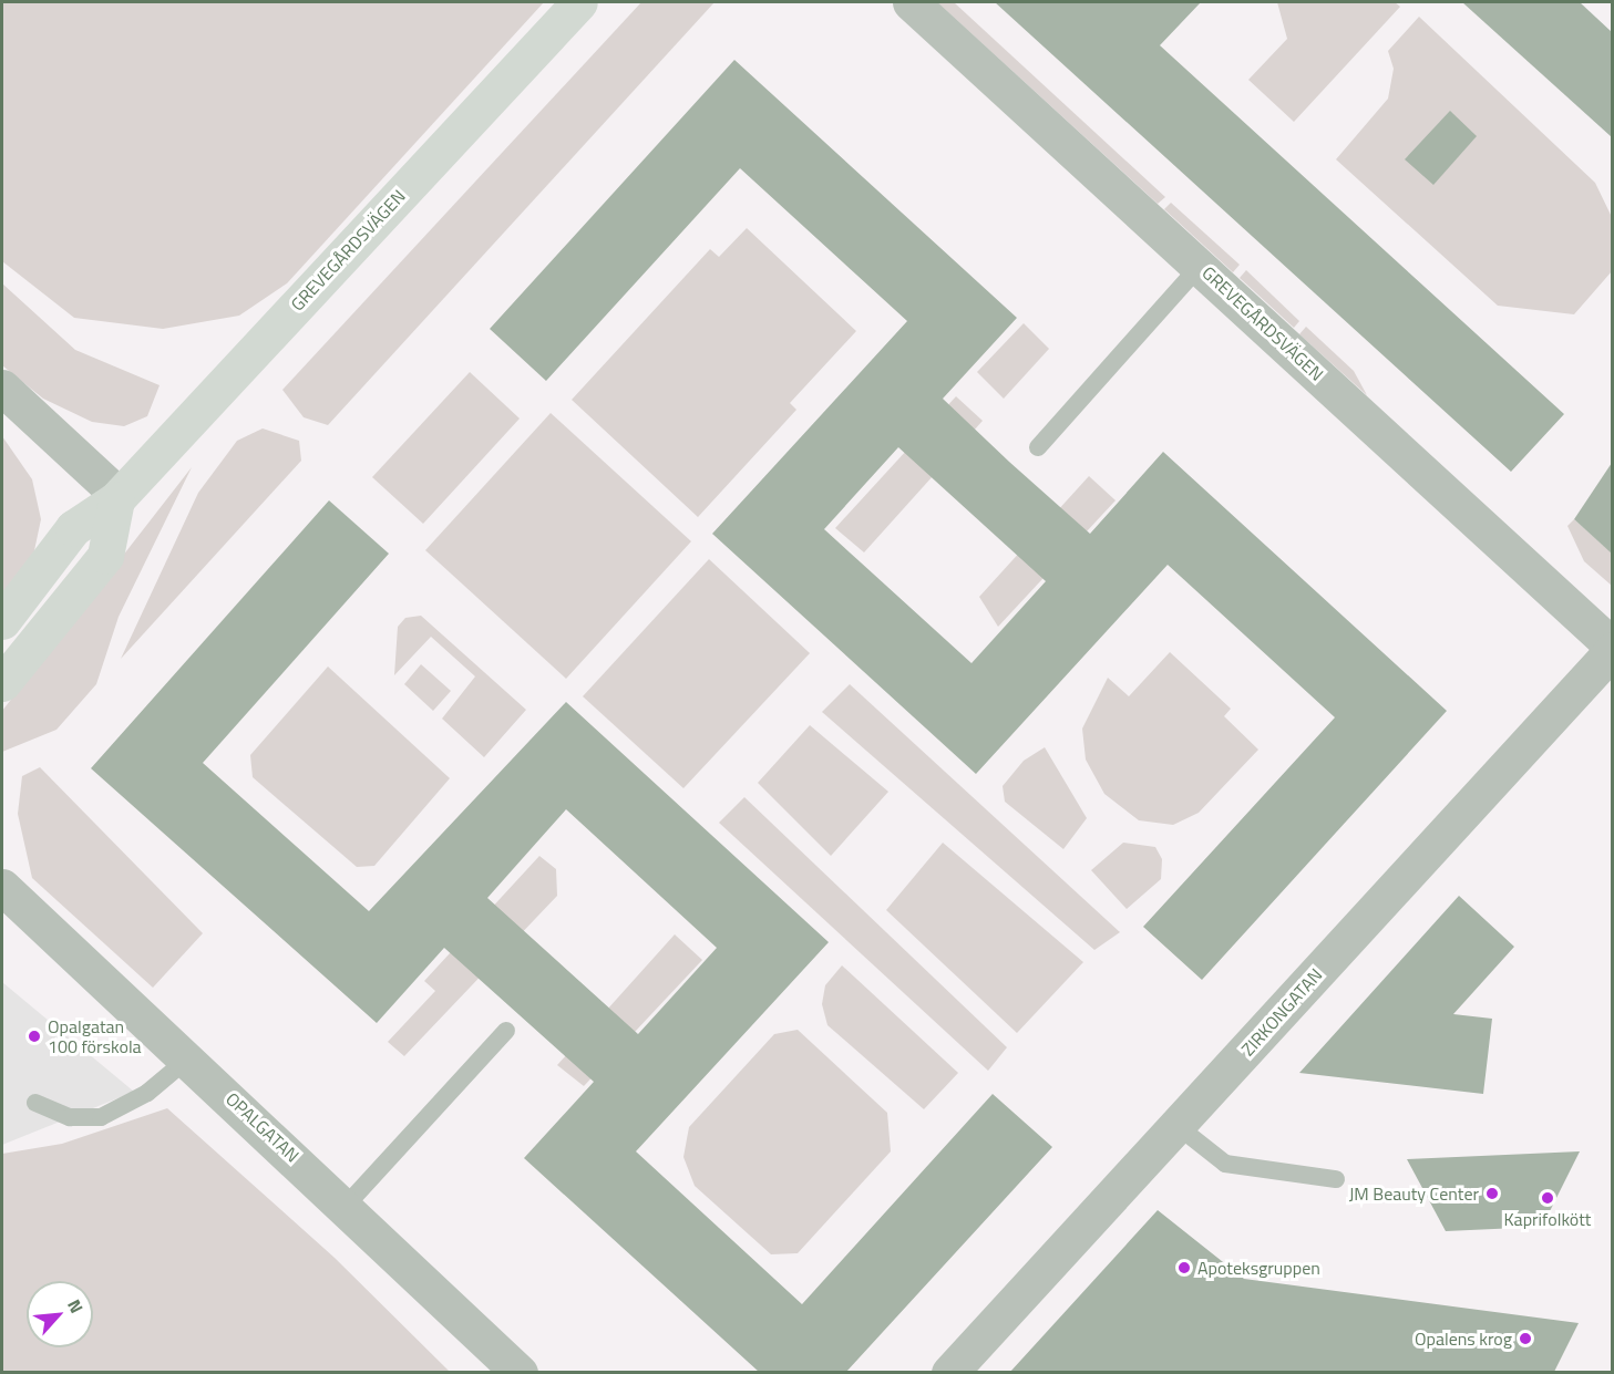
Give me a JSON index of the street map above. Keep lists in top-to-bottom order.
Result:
{
  "streets": {
    "street": ["GREVEGÅRDSVÄGEN", "ZIRKONGATAN", "OPALGATAN"]
  },
  "crossings": [
    ["GREVEGÅRDSVÄGEN", "ZIRKONGATAN"]
  ],
  "places": [
    "Opalgatan 100 förskola",
    "JM Beauty Center",
    "Kaprifolkött",
    "Apoteksgruppen",
    "Opalens krog"
  ],
  "north": "top right"
}
